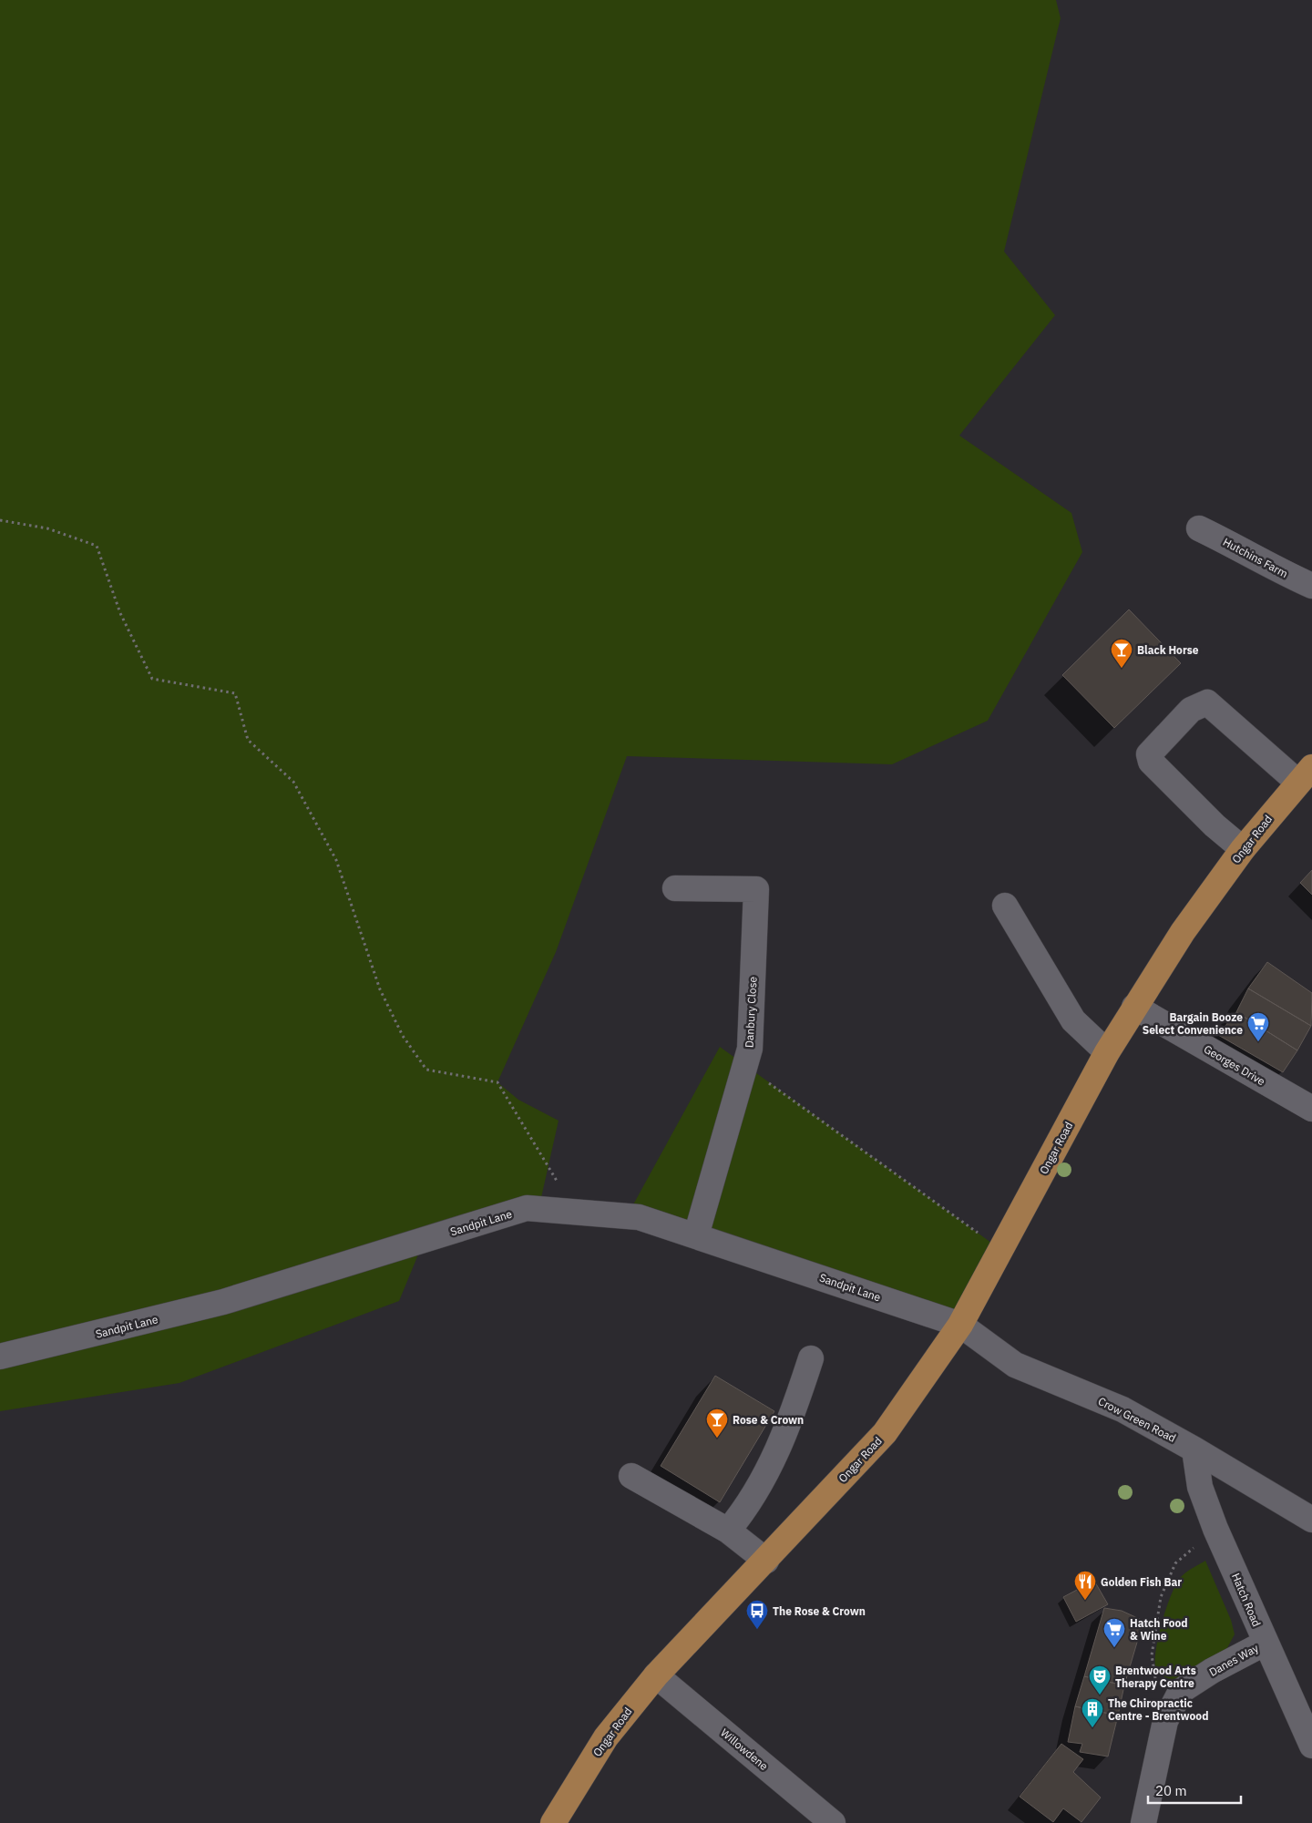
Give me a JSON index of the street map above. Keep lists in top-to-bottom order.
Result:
{
  "streets": {
    "main road": ["Ongar Road"],
    "street": [
      "Hutchins Farm",
      "Danbury Close",
      "Georges Drive",
      "Sandpit Lane",
      "Crow Green Road",
      "Hatch Road",
      "Danes Way",
      "Willowdene"
    ]
  },
  "crossings": [
    ["Ongar Road", "Georges Drive"],
    ["Ongar Road", "Sandpit Lane"],
    ["Ongar Road", "Crow Green Road"],
    ["Ongar Road", "Willowdene"],
    ["Danbury Close", "Sandpit Lane"],
    ["Sandpit Lane", "Crow Green Road"],
    ["Crow Green Road", "Hatch Road"],
    ["Hatch Road", "Danes Way"]
  ],
  "places": {
    "bar": ["Black Horse", "Rose & Crown"],
    "supermarket": ["Bargain Booze Select Convenience", "Hatch Food & Wine"],
    "restaurant": ["Golden Fish Bar"],
    "bus stop": ["The Rose & Crown"],
    "theatre": ["Brentwood Arts Therapy Centre"],
    "building": ["The Chiropractic Centre - Brentwood"]
  },
  "scale_bar": "20 m"
}
